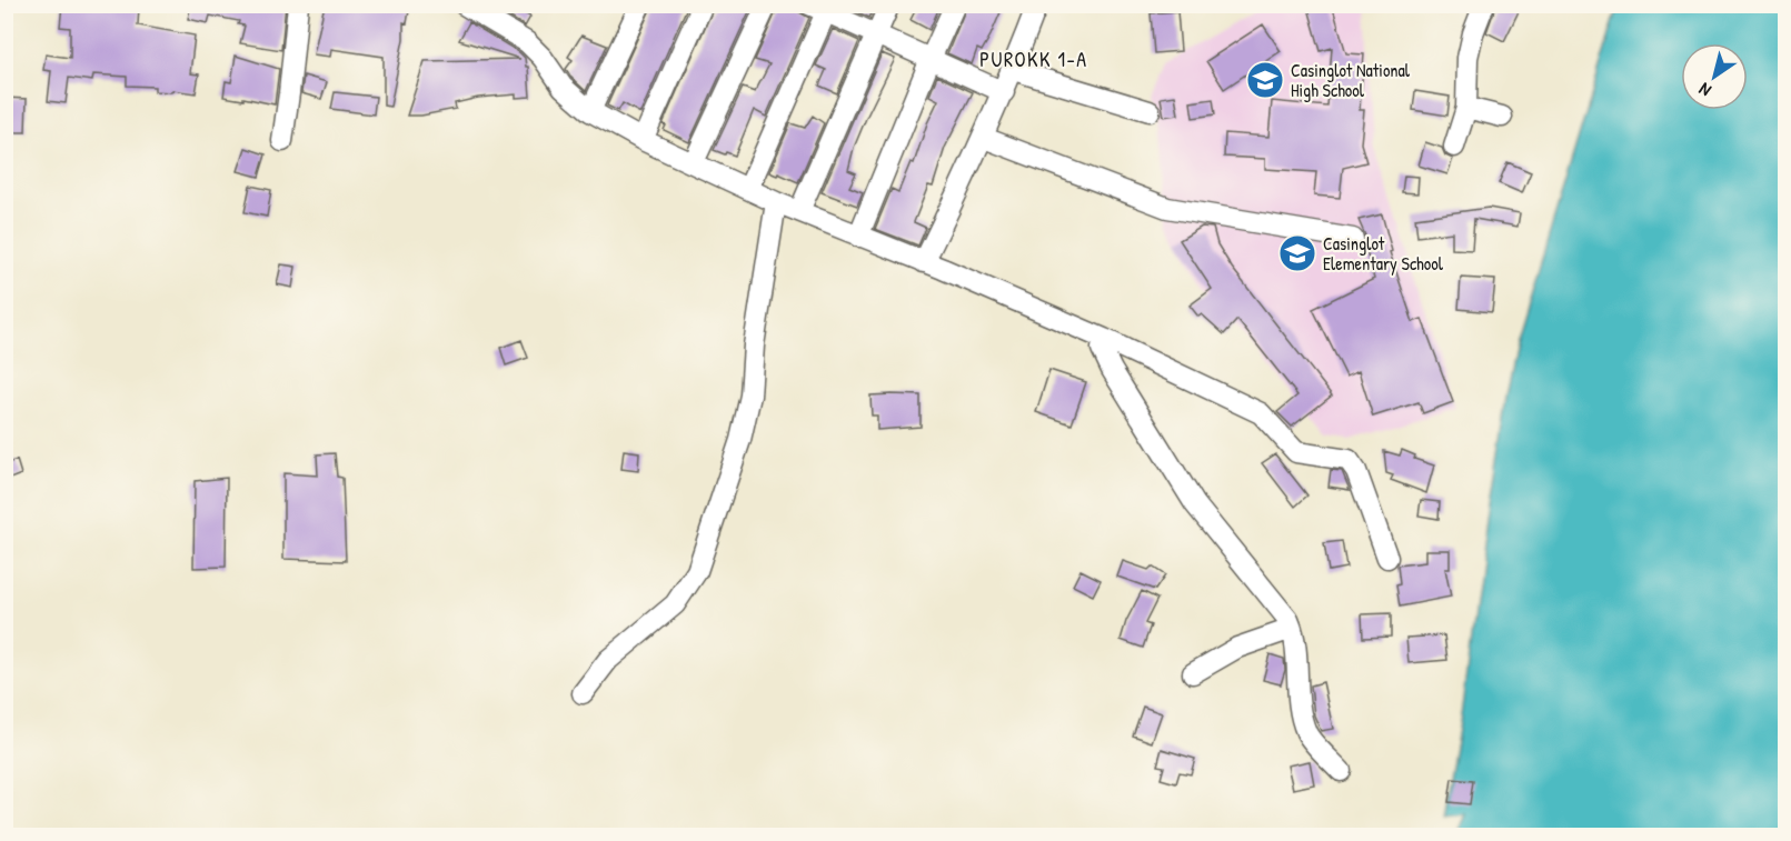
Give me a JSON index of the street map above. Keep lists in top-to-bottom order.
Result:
{
  "districts": ["PUROKK 1-A"],
  "places": {
    "school or university": ["Casinglot National High School", "Casinglot Elementary School"]
  },
  "north": "bottom left"
}
